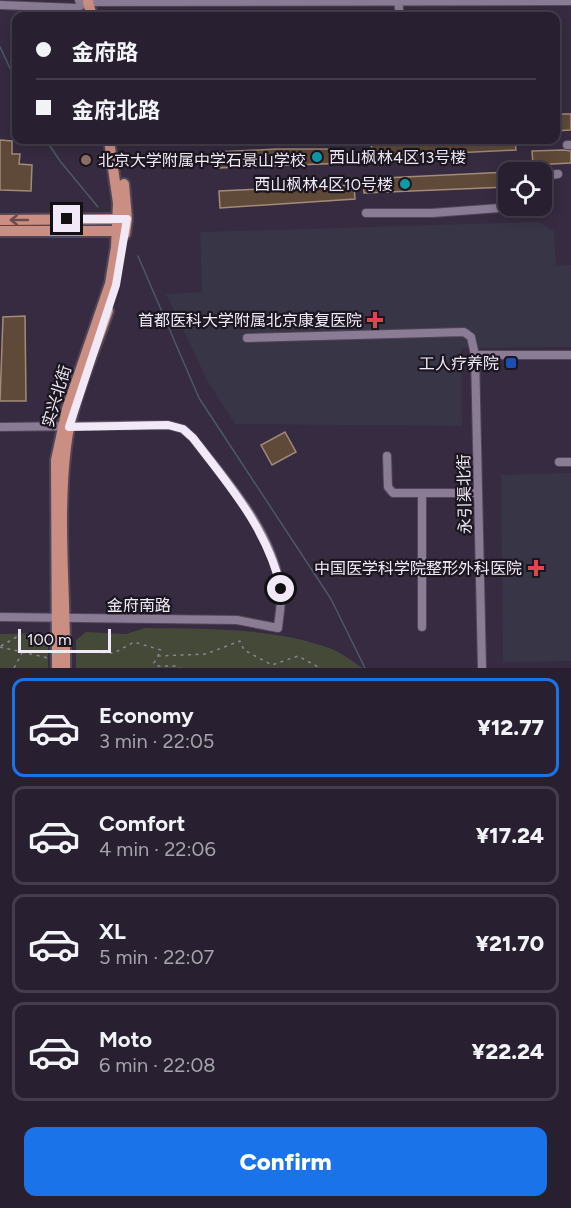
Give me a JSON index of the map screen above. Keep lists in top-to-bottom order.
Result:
{
  "streets": {
    "main road": ["实兴北街"],
    "street": ["永引渠北街", "金府南路"]
  },
  "crossings": [
    ["实兴北街", "金府南路"]
  ],
  "places": {
    "other": ["西山枫林4区13号楼", "北京大学附属中学石景山学校", "西山枫林4区10号楼"],
    "health": ["首都医科大学附属北京康复医院", "中国医学科学院整形外科医院"],
    "transit": ["工人疗养院"]
  },
  "scale_bar": "100 m",
  "page": {
    "banner": ["金府路", "金府北路"],
    "scale": "100 m",
    "list": [
      {
        "name": "Economy",
        "note": "3 min · 22:05",
        "value": "¥12.77"
      },
      {
        "name": "Comfort",
        "note": "4 min · 22:06",
        "value": "¥17.24"
      },
      {
        "name": "XL",
        "note": "5 min · 22:07",
        "value": "¥21.70"
      },
      {
        "name": "Moto",
        "note": "6 min · 22:08",
        "value": "¥22.24"
      }
    ],
    "buttons": "Confirm"
  }
}
